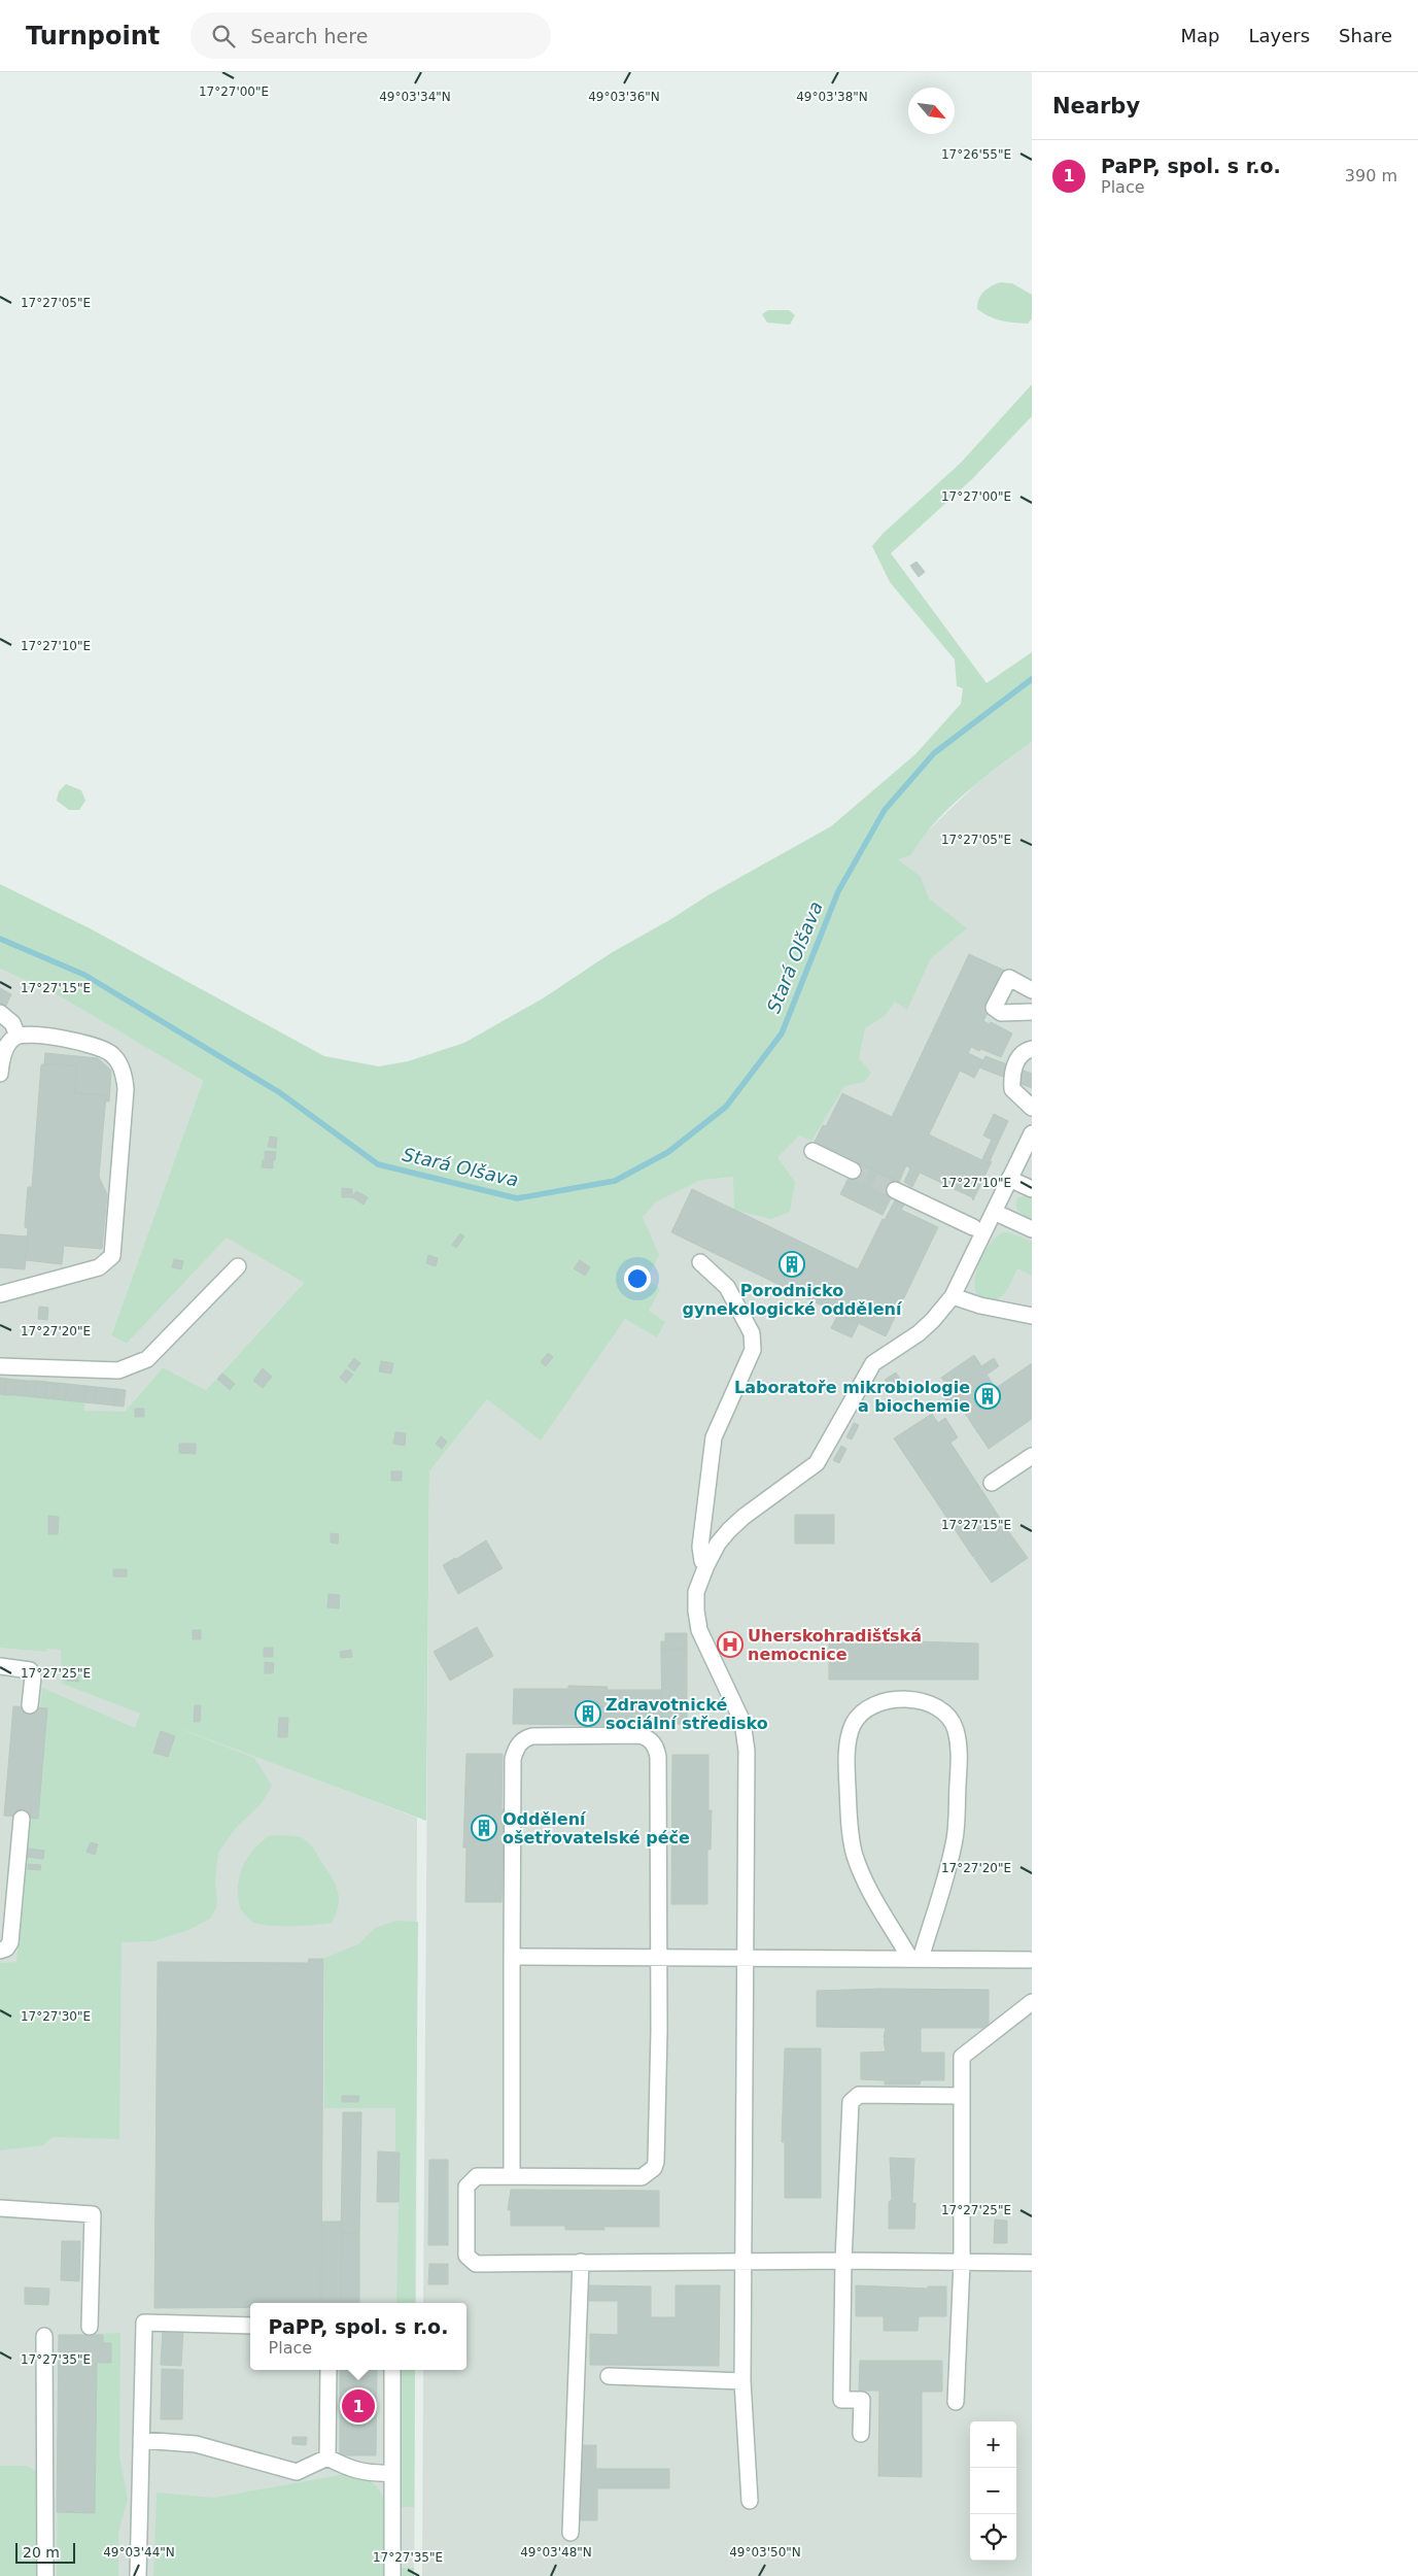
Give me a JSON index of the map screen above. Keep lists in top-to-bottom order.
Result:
{
  "water": ["Stará Olšava"],
  "places": {
    "building": [
      "Porodnicko gynekologické oddělení",
      "Laboratoře mikrobiologie a biochemie",
      "Zdravotnické sociální středisko",
      "Oddělení ošetřovatelské péče"
    ],
    "hospital": ["Uherskohradišťská nemocnice"]
  },
  "scale_bar": "20 m",
  "north": "bottom right",
  "page": {
    "header": "Turnpoint",
    "search": "Search here",
    "nav": ["Map", "Layers", "Share"],
    "heading": "Nearby",
    "list": [
      {
        "mark": "1",
        "name": "PaPP, spol. s r.o.",
        "note": "Place",
        "value": "390 m"
      }
    ],
    "popup": ["PaPP, spol. s r.o.", "Place"],
    "pins": "1",
    "map_buttons": ["+", "−"],
    "scale": "20 m"
  },
  "coordinates": [
    "17°27'00\"E",
    "49°03'34\"N",
    "49°03'36\"N",
    "49°03'38\"N",
    "17°26'55\"E",
    "17°27'05\"E",
    "17°27'10\"E",
    "17°27'15\"E",
    "17°27'20\"E",
    "17°27'25\"E",
    "17°27'30\"E",
    "17°27'35\"E",
    "49°03'44\"N",
    "49°03'48\"N",
    "49°03'50\"N"
  ]
}
